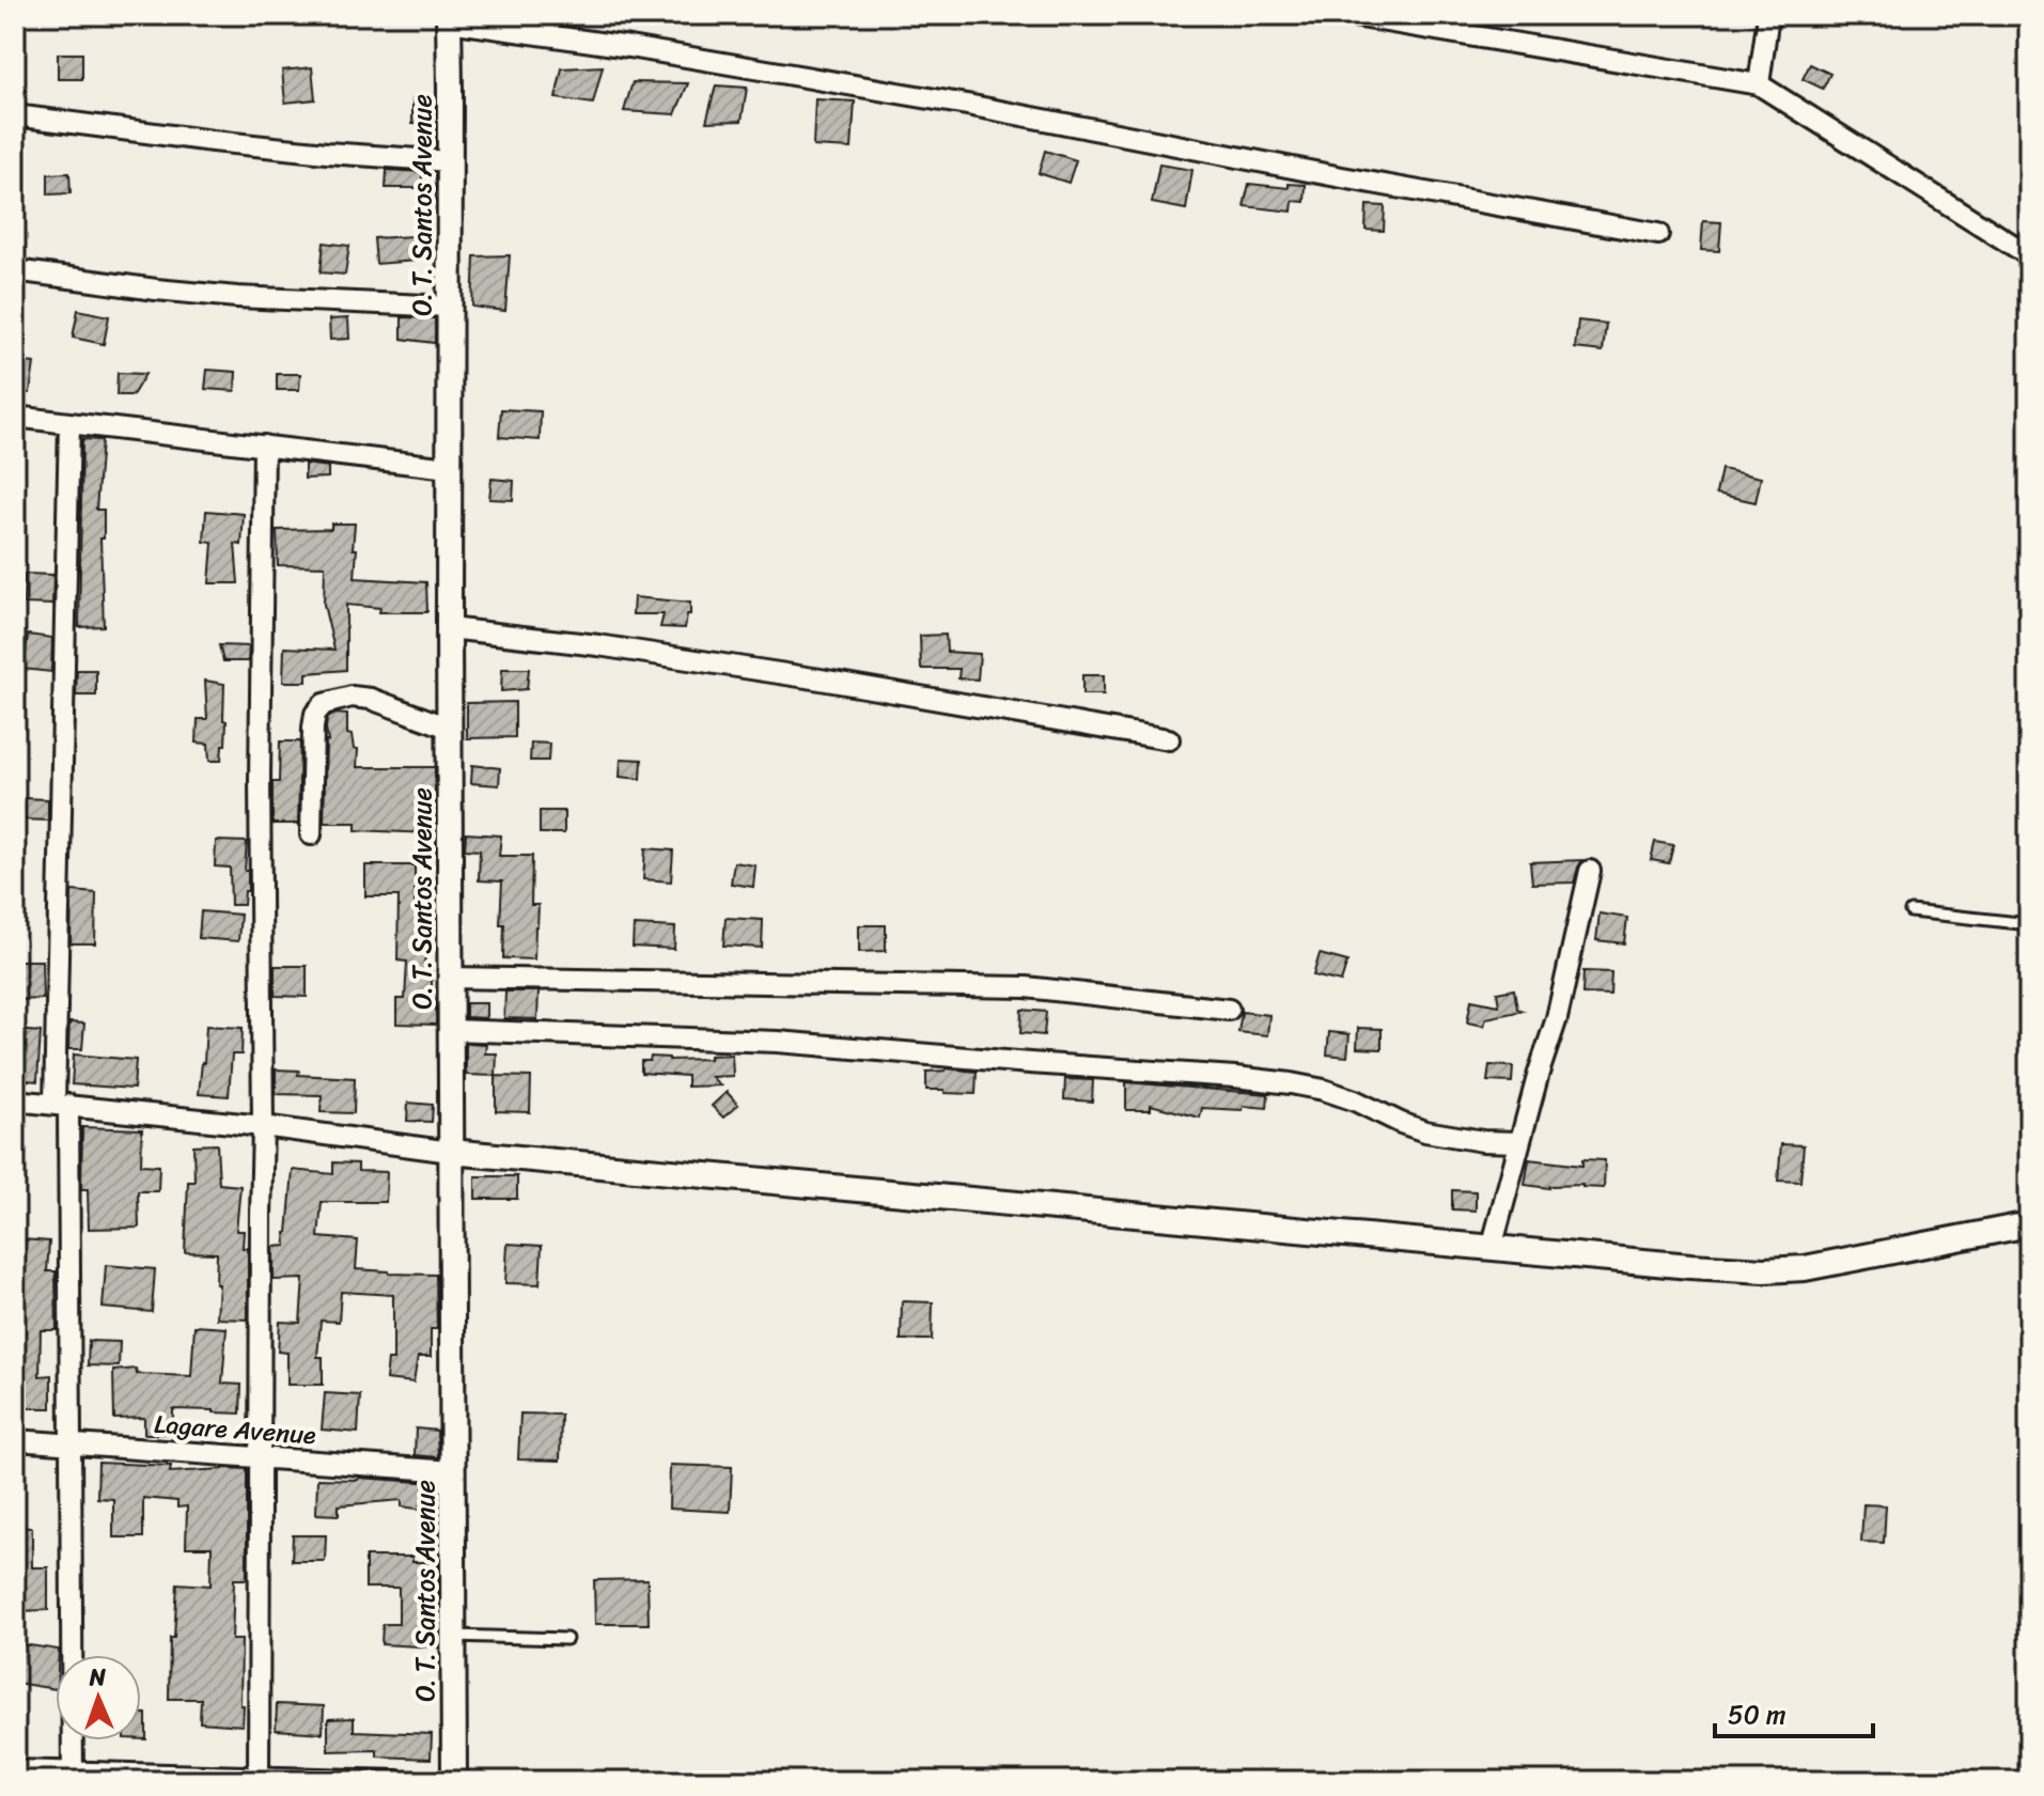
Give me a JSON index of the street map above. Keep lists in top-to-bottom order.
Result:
{
  "streets": {
    "street": ["O. T. Santos Avenue", "Lagare Avenue"]
  },
  "crossings": [
    ["O. T. Santos Avenue", "Lagare Avenue"]
  ],
  "scale_bar": "50 m",
  "north": "top"
}
